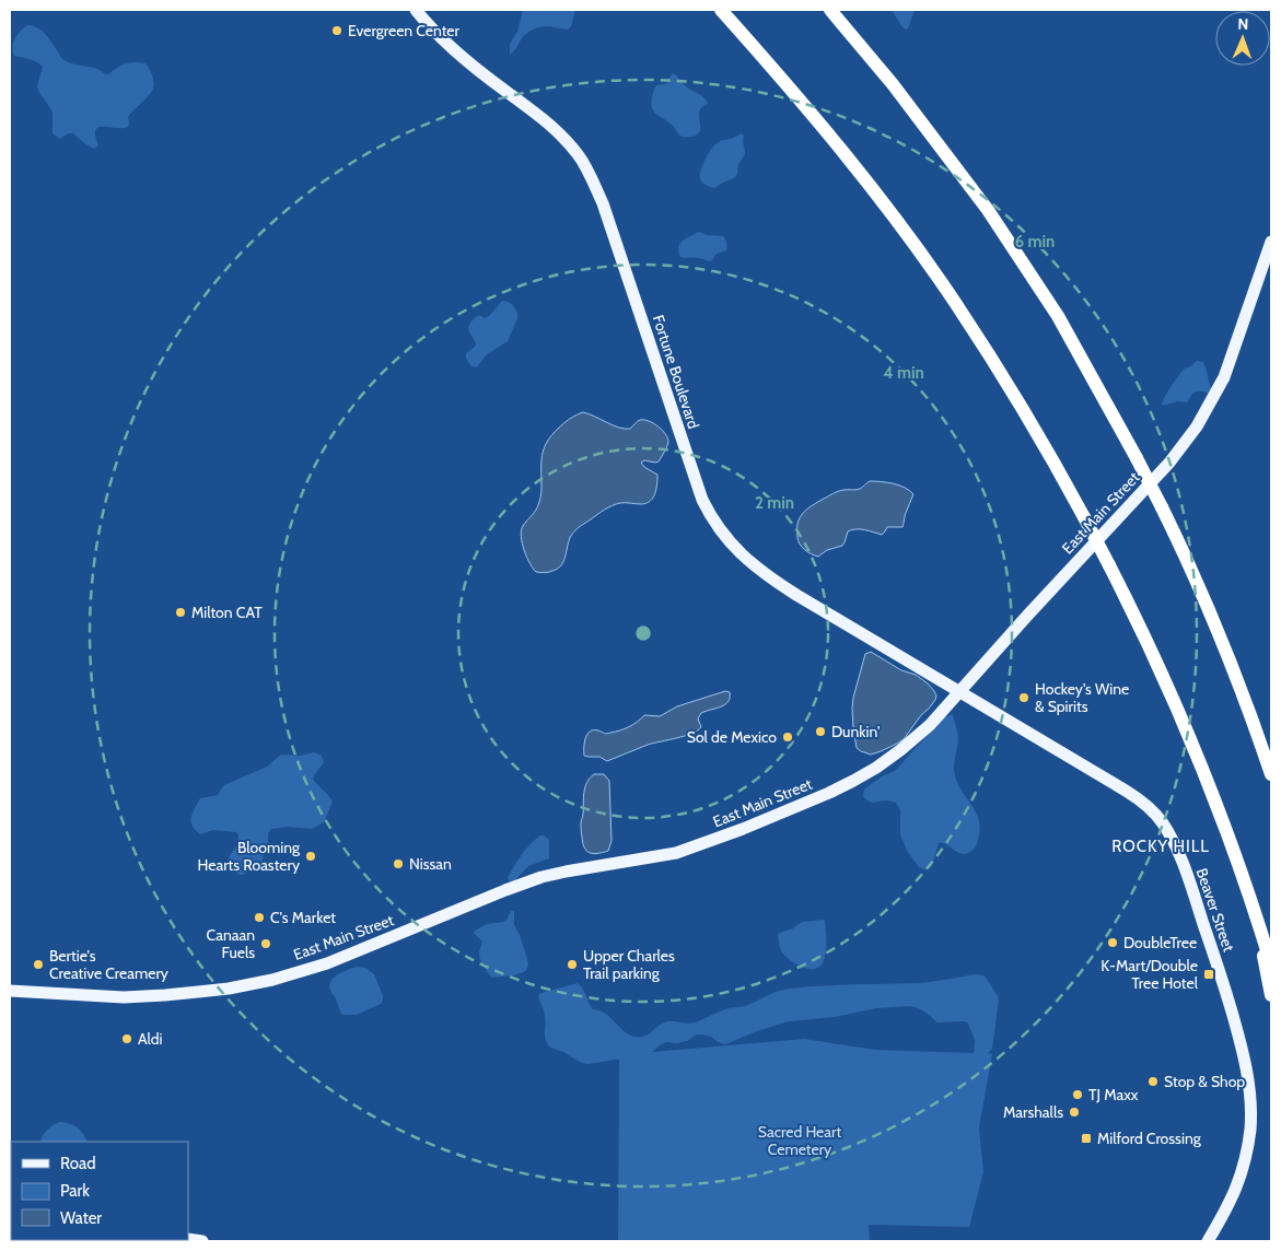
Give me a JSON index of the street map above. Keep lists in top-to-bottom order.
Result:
{
  "streets": {
    "main road": ["Fortune Boulevard", "East Main Street", "Beaver Street"]
  },
  "crossings": [
    ["Fortune Boulevard", "East Main Street"],
    ["Fortune Boulevard", "Beaver Street"],
    ["East Main Street", "Beaver Street"]
  ],
  "districts": ["ROCKY HILL"],
  "parks": ["Sacred Heart Cemetery"],
  "places": {
    "other": [
      "Evergreen Center",
      "Milton CAT",
      "Hockey's Wine & Spirits",
      "Dunkin'",
      "Sol de Mexico",
      "Blooming Hearts Roastery",
      "Nissan",
      "C's Market",
      "DoubleTree",
      "Canaan Fuels",
      "Bertie's Creative Creamery",
      "Upper Charles Trail parking",
      "Aldi",
      "Stop & Shop",
      "TJ Maxx",
      "Marshalls"
    ],
    "transit": ["K-Mart/Double Tree Hotel", "Milford Crossing"]
  },
  "legend": ["Road", "Park", "Water"],
  "north": "top",
  "rings": ["6 min", "4 min", "2 min"]
}
